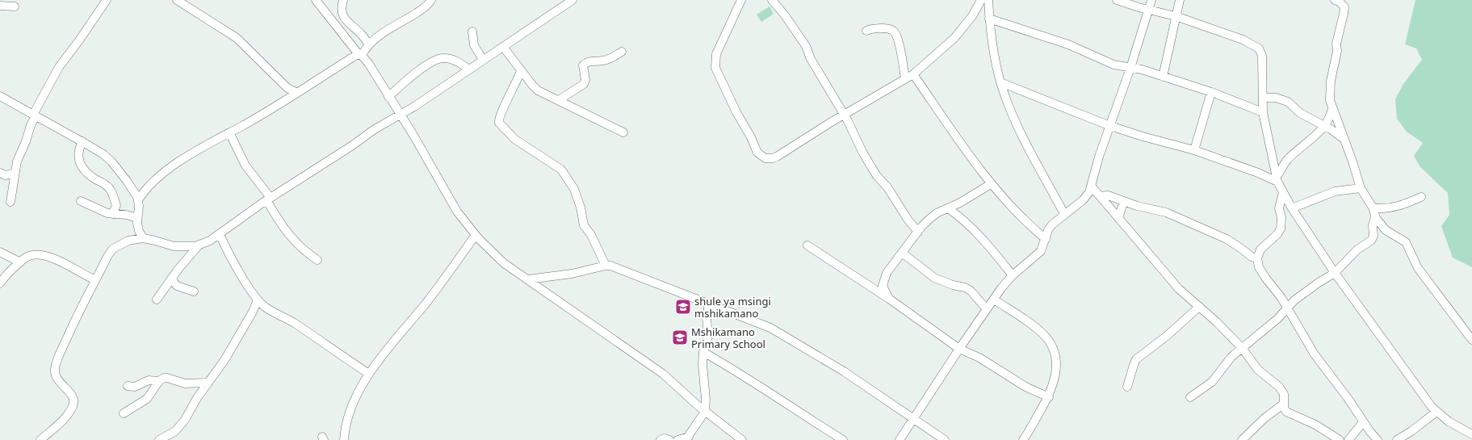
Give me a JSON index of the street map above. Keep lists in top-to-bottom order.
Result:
{
  "places": {
    "school or university": ["shule ya msingi mshikamano", "Mshikamano Primary School"]
  }
}
